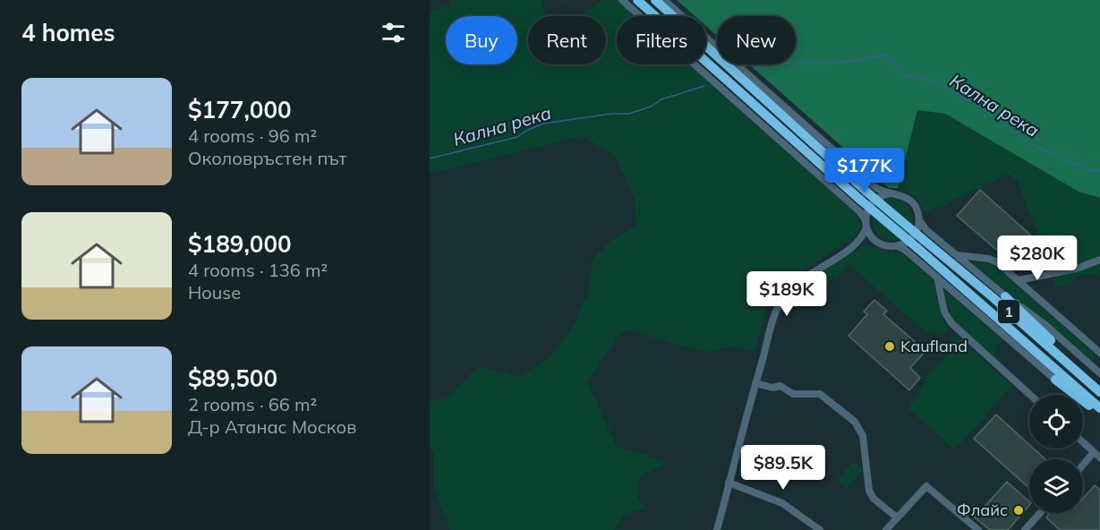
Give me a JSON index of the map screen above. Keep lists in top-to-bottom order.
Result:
{
  "streets": {
    "highway": ["1"]
  },
  "water": ["Кална река"],
  "places": ["Kaufland", "Флайс"],
  "page": {
    "heading": "4 homes",
    "chip": [
      "Buy",
      "Rent",
      "Filters",
      "New"
    ],
    "list": [
      {
        "name": "$177,000",
        "note": "4 rooms · 96 m² · Околовръстен път"
      },
      {
        "name": "$189,000",
        "note": "4 rooms · 136 m² · House"
      },
      {
        "name": "$89,500",
        "note": "2 rooms · 66 m² · Д-р Атанас Москов"
      }
    ],
    "price": [
      "$177K",
      "$280K",
      "$189K",
      "$89.5K"
    ]
  }
}
